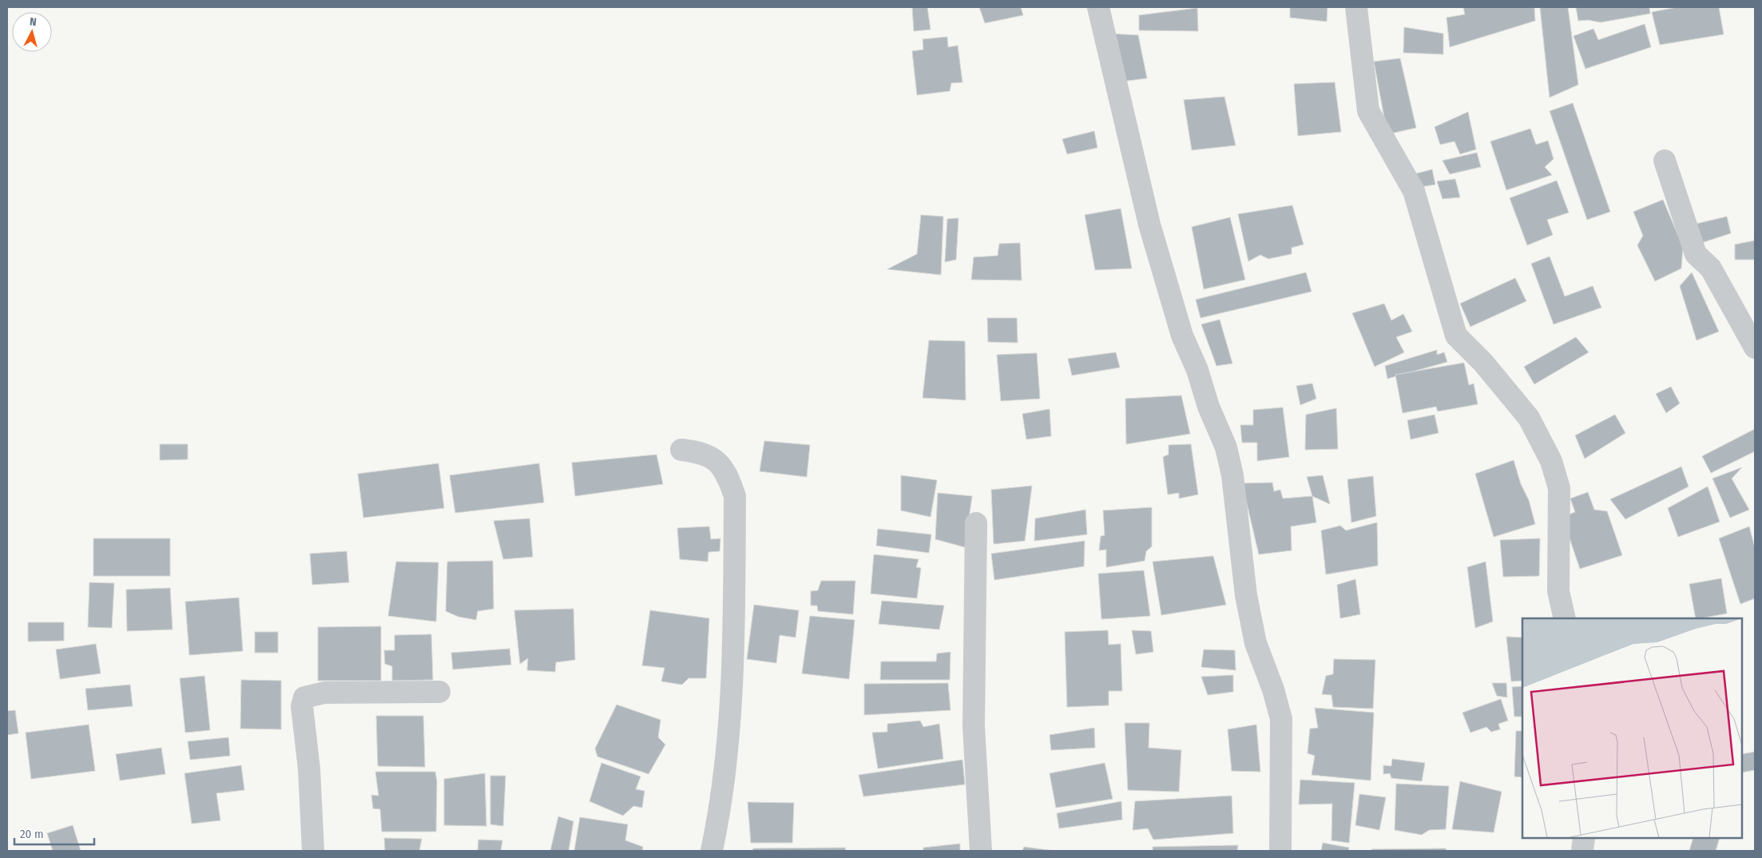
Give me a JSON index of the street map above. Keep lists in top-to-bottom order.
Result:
{
  "scale_bar": "20 m",
  "north": "top"
}
